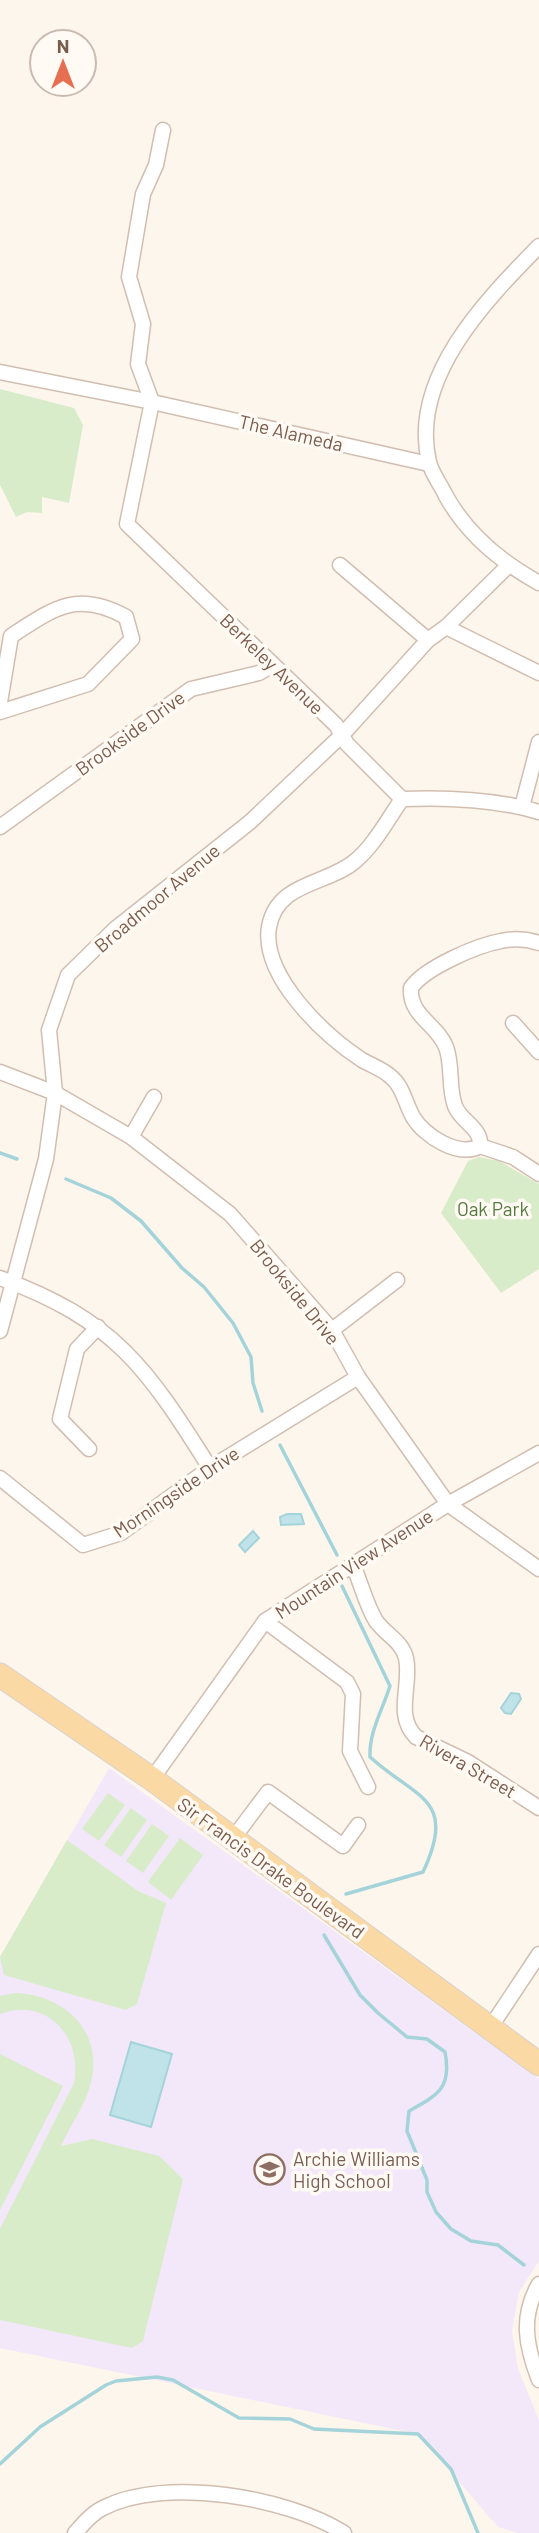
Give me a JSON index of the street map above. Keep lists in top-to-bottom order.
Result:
{
  "streets": {
    "main road": ["Sir Francis Drake Boulevard"],
    "street": [
      "The Alameda",
      "Berkeley Avenue",
      "Brookside Drive",
      "Broadmoor Avenue",
      "Morningside Drive",
      "Mountain View Avenue",
      "Rivera Street"
    ]
  },
  "crossings": [
    ["The Alameda", "Berkeley Avenue"],
    ["Berkeley Avenue", "Brookside Drive"],
    ["Berkeley Avenue", "Broadmoor Avenue"],
    ["Brookside Drive", "Broadmoor Avenue"],
    ["Brookside Drive", "Morningside Drive"],
    ["Brookside Drive", "Mountain View Avenue"],
    ["Mountain View Avenue", "Rivera Street"],
    ["Mountain View Avenue", "Sir Francis Drake Boulevard"]
  ],
  "parks": ["Oak Park"],
  "places": {
    "school or university": ["Archie Williams High School"]
  },
  "north": "top"
}
